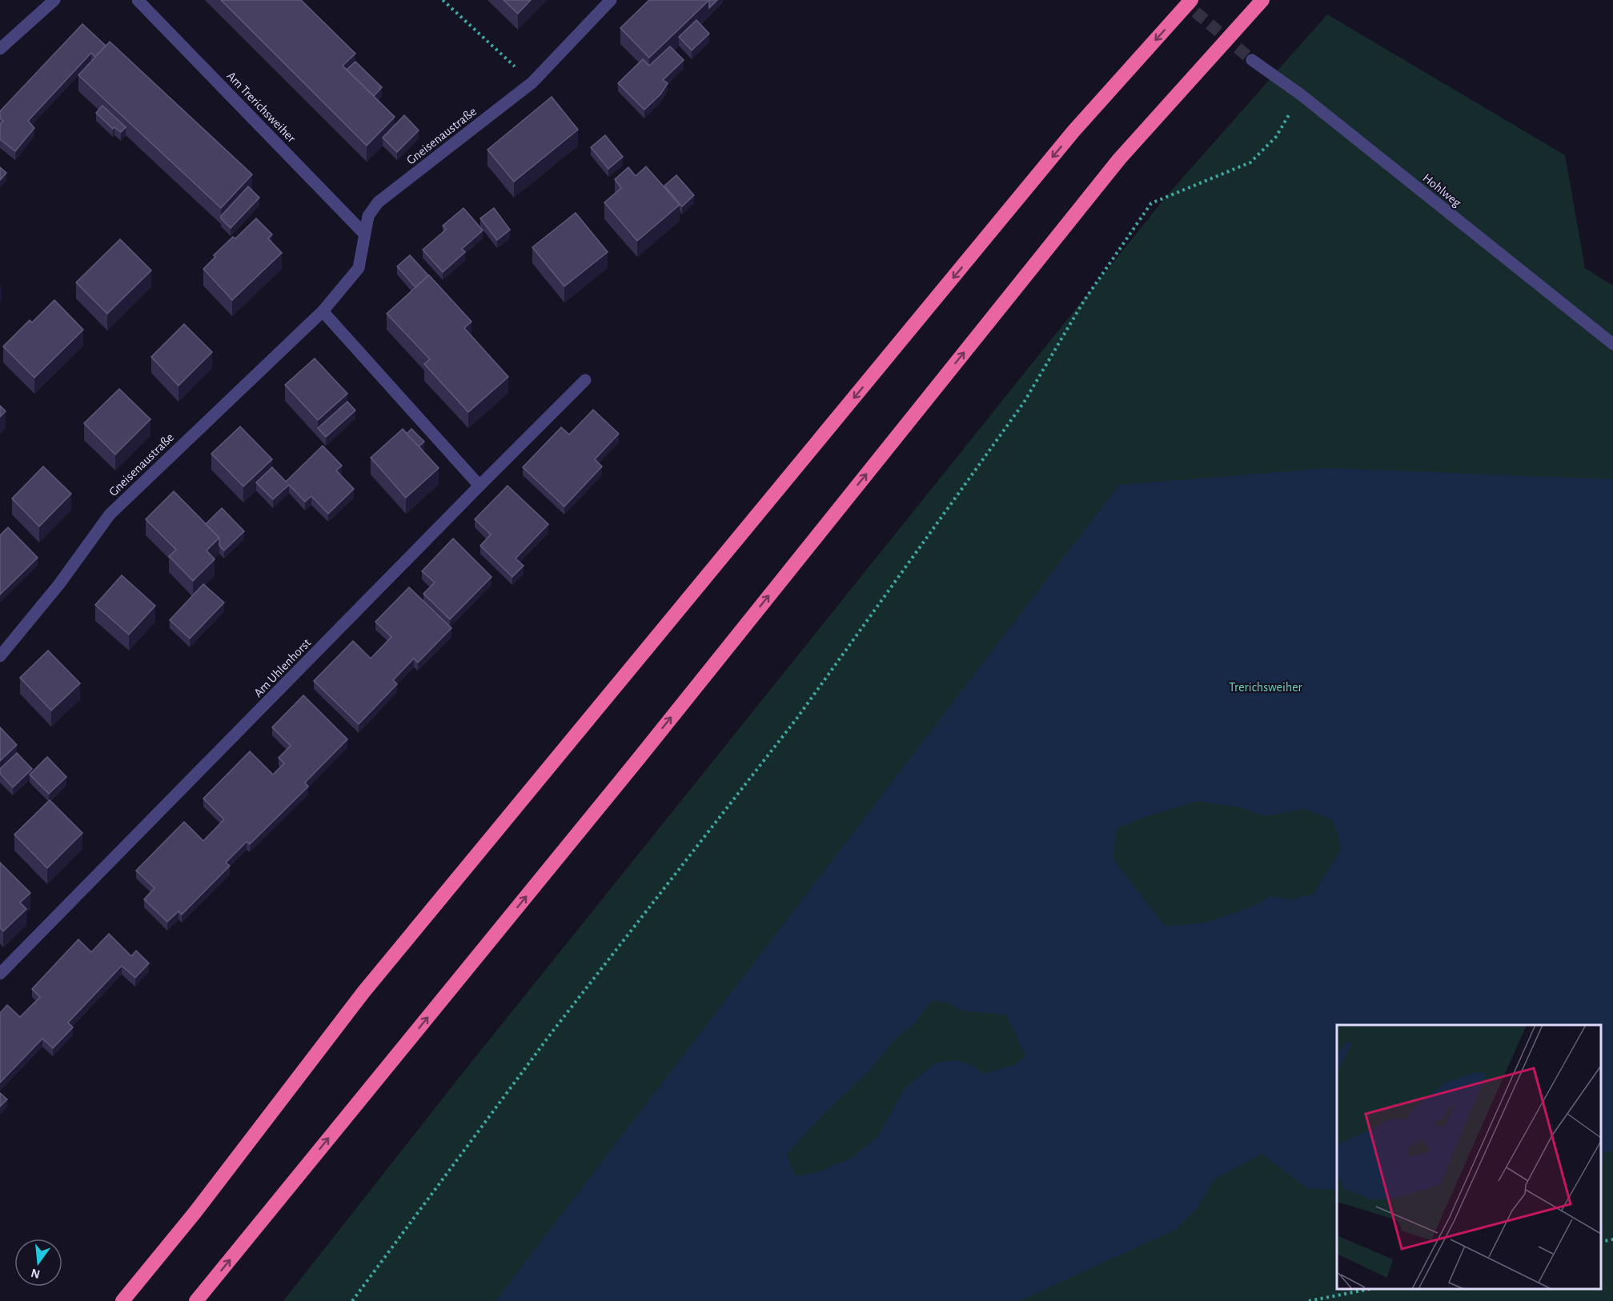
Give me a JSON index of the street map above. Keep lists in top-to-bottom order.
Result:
{
  "streets": {
    "street": [
      "Am Trerichsweiher",
      "Gneisenaustraße",
      "Hohlweg",
      "Am Uhlenhorst"
    ]
  },
  "crossings": [
    ["Am Trerichsweiher", "Gneisenaustraße"]
  ],
  "parks": ["Trerichsweiher"],
  "north": "bottom"
}
